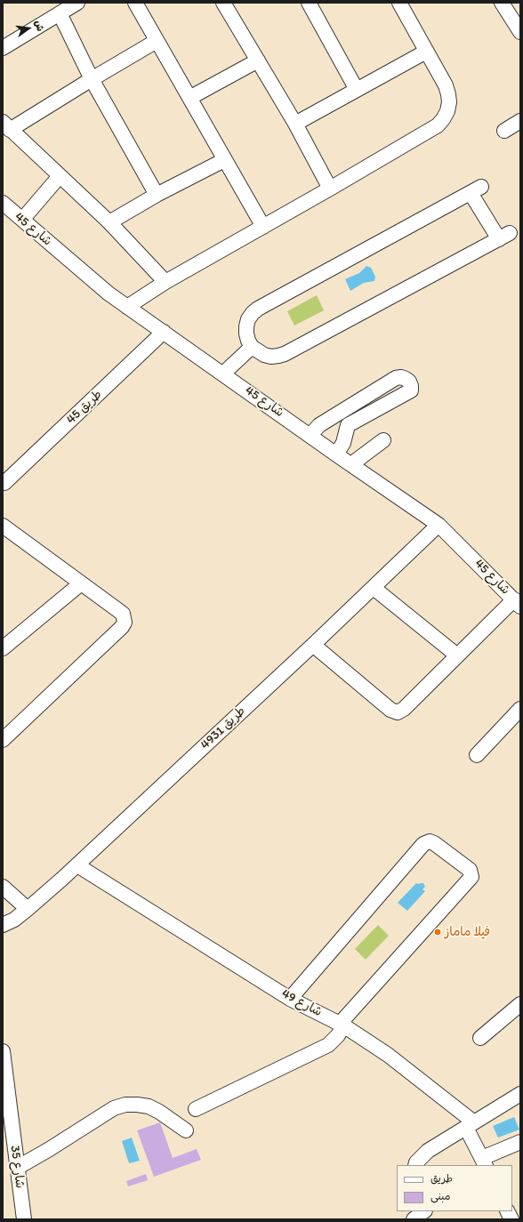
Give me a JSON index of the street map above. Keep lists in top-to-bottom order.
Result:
{
  "streets": {
    "street": [
      "شارع 45",
      "طريق 45",
      "طريق 4931",
      "شارع 49",
      "شارع 35"
    ]
  },
  "crossings": [
    ["شارع 45", "طريق 45"],
    ["شارع 45", "طريق 4931"],
    ["طريق 4931", "شارع 49"]
  ],
  "places": ["فيلا ماماز"],
  "legend": ["طريق", "مبنى"],
  "north": "right"
}
